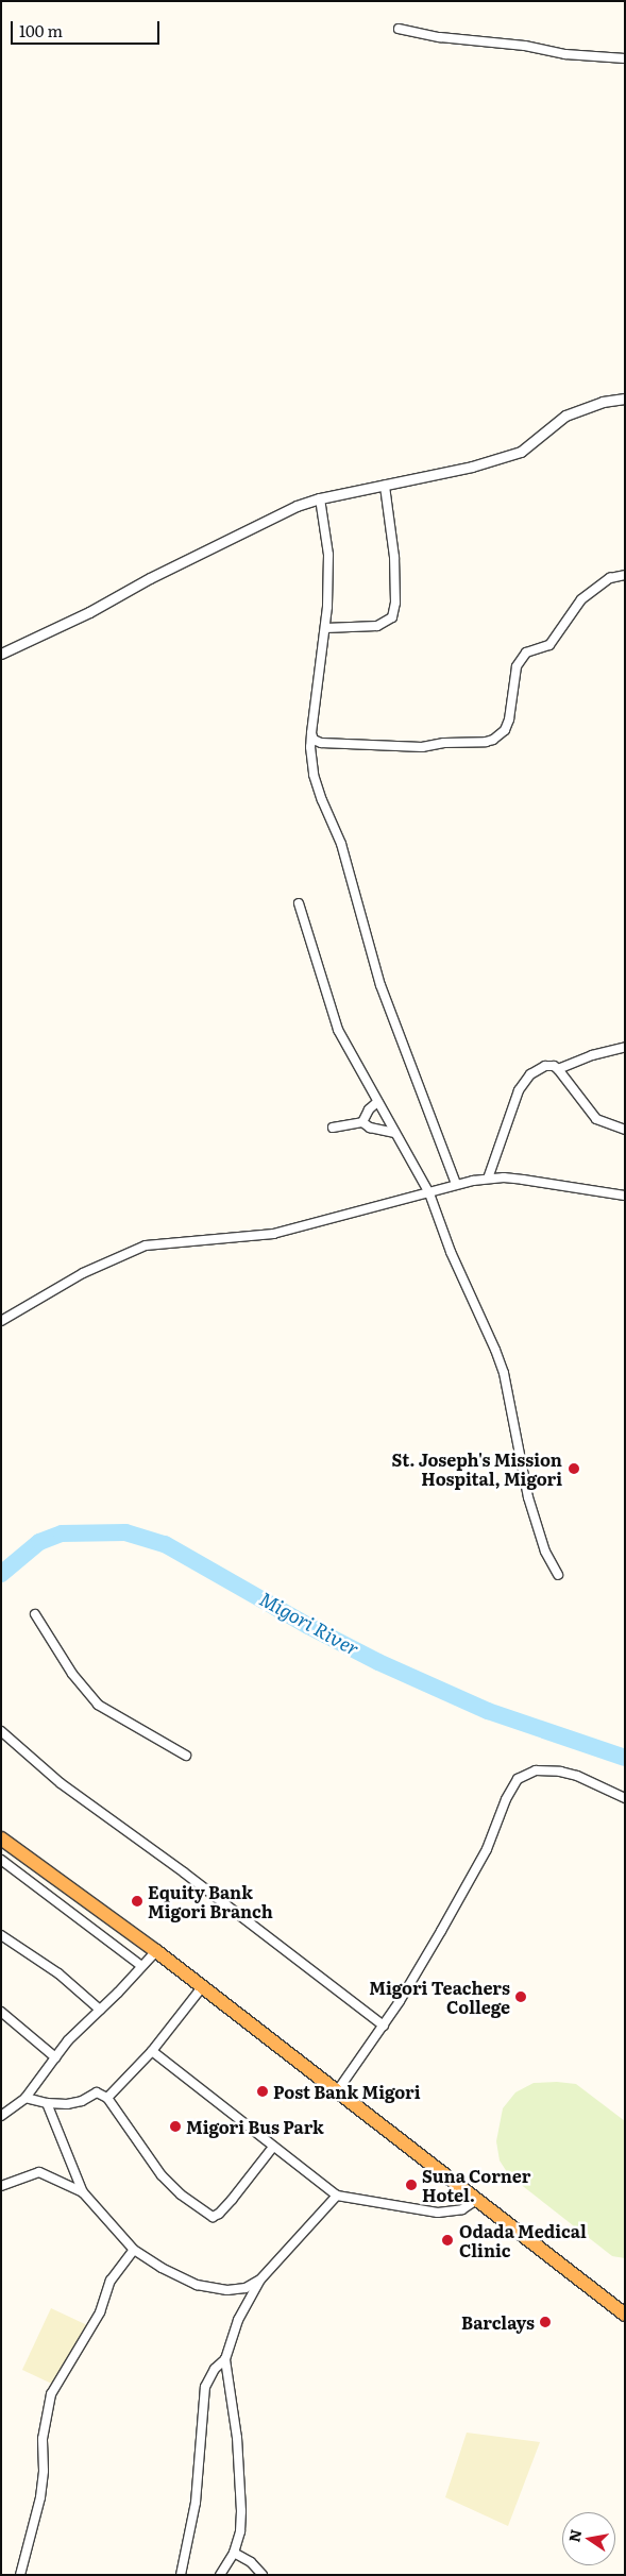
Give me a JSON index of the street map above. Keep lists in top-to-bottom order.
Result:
{
  "water": ["Migori River"],
  "places": [
    "St. Joseph's Mission Hospital, Migori",
    "Equity Bank Migori Branch",
    "Migori Teachers College",
    "Post Bank Migori",
    "Migori Bus Park",
    "Suna Corner Hotel.",
    "Odada Medical Clinic",
    "Barclays"
  ],
  "scale_bar": "100 m",
  "north": "left"
}
